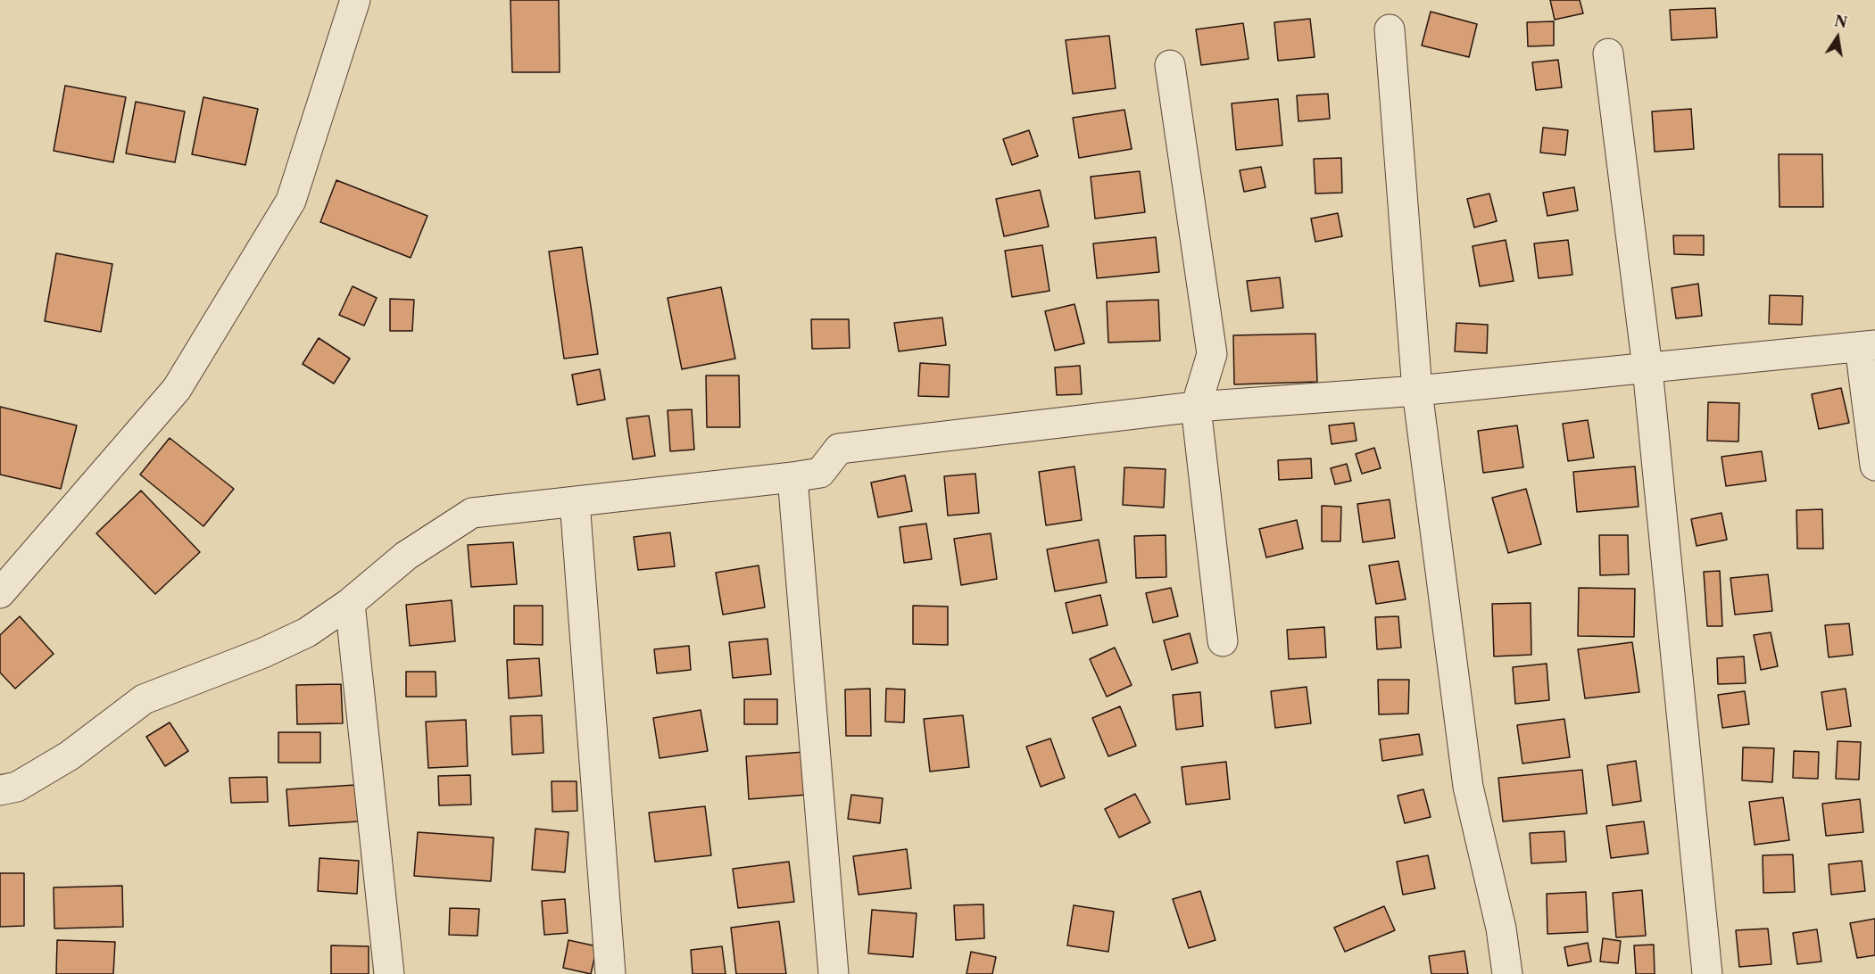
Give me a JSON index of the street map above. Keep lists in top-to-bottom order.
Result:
{
  "north": "top"
}
